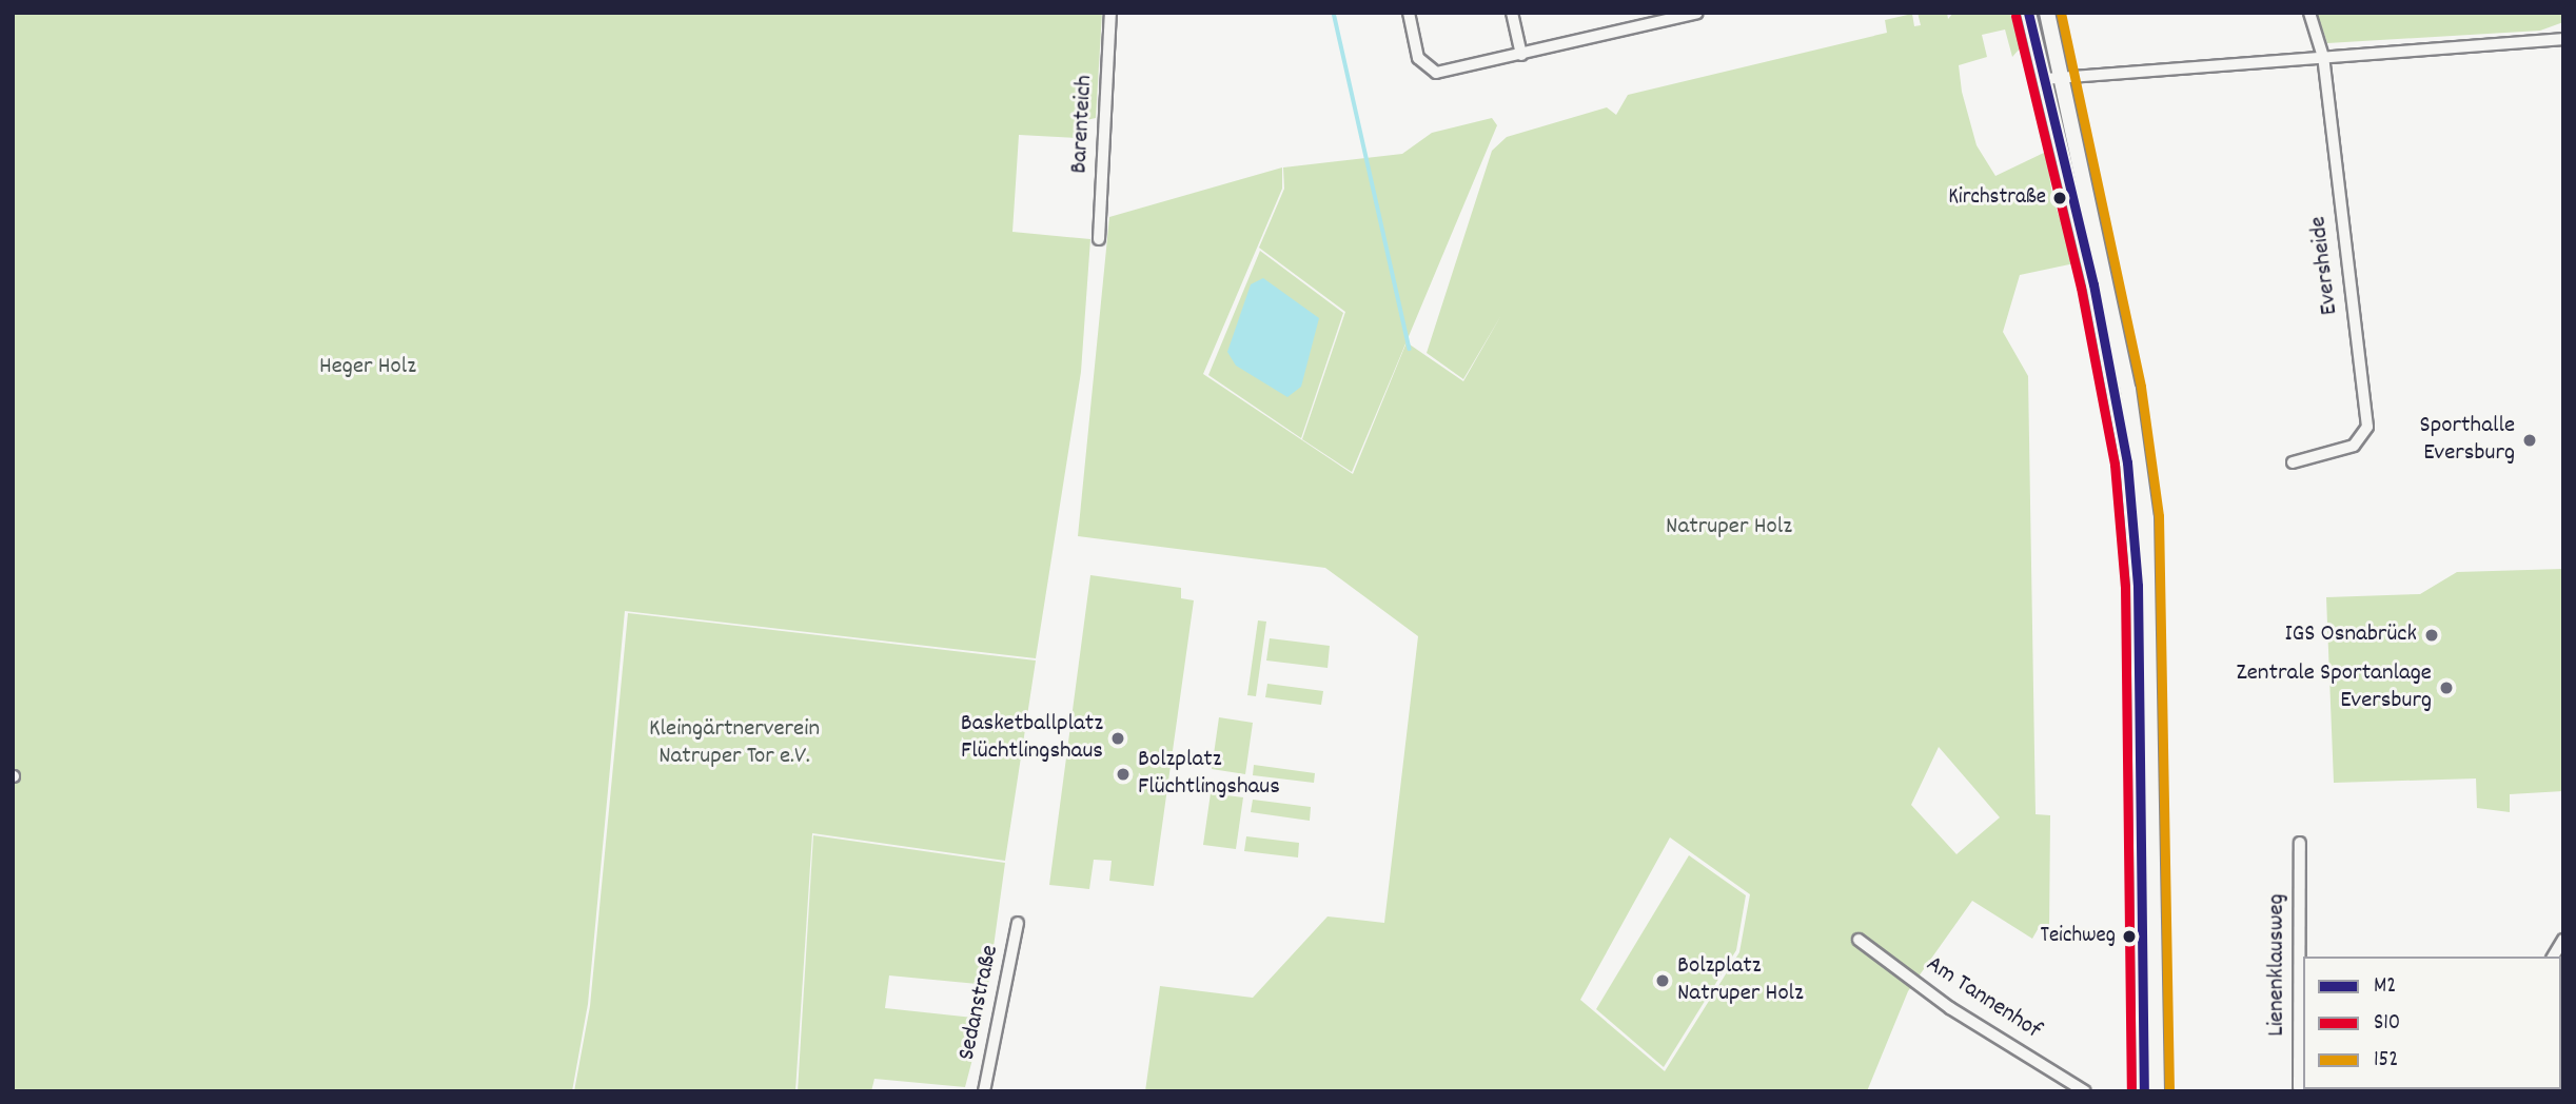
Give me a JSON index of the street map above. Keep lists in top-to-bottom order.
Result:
{
  "streets": {
    "street": [
      "Barenteich",
      "Eversheide",
      "Lienenklausweg",
      "Am Tannenhof",
      "Sedanstraße"
    ]
  },
  "parks": ["Heger Holz", "Natruper Holz", "Kleingärtnerverein Natruper Tor e.V."],
  "places": [
    "Kirchstraße",
    "Sporthalle Eversburg",
    "IGS Osnabrück",
    "Zentrale Sportanlage Eversburg",
    "Basketballplatz Flüchtlingshaus",
    "Bolzplatz Flüchtlingshaus",
    "Teichweg",
    "Bolzplatz Natruper Holz"
  ],
  "lines": ["transit line M2", "transit line 152", "transit line S10"],
  "legend": ["M2", "S10", "152"]
}
